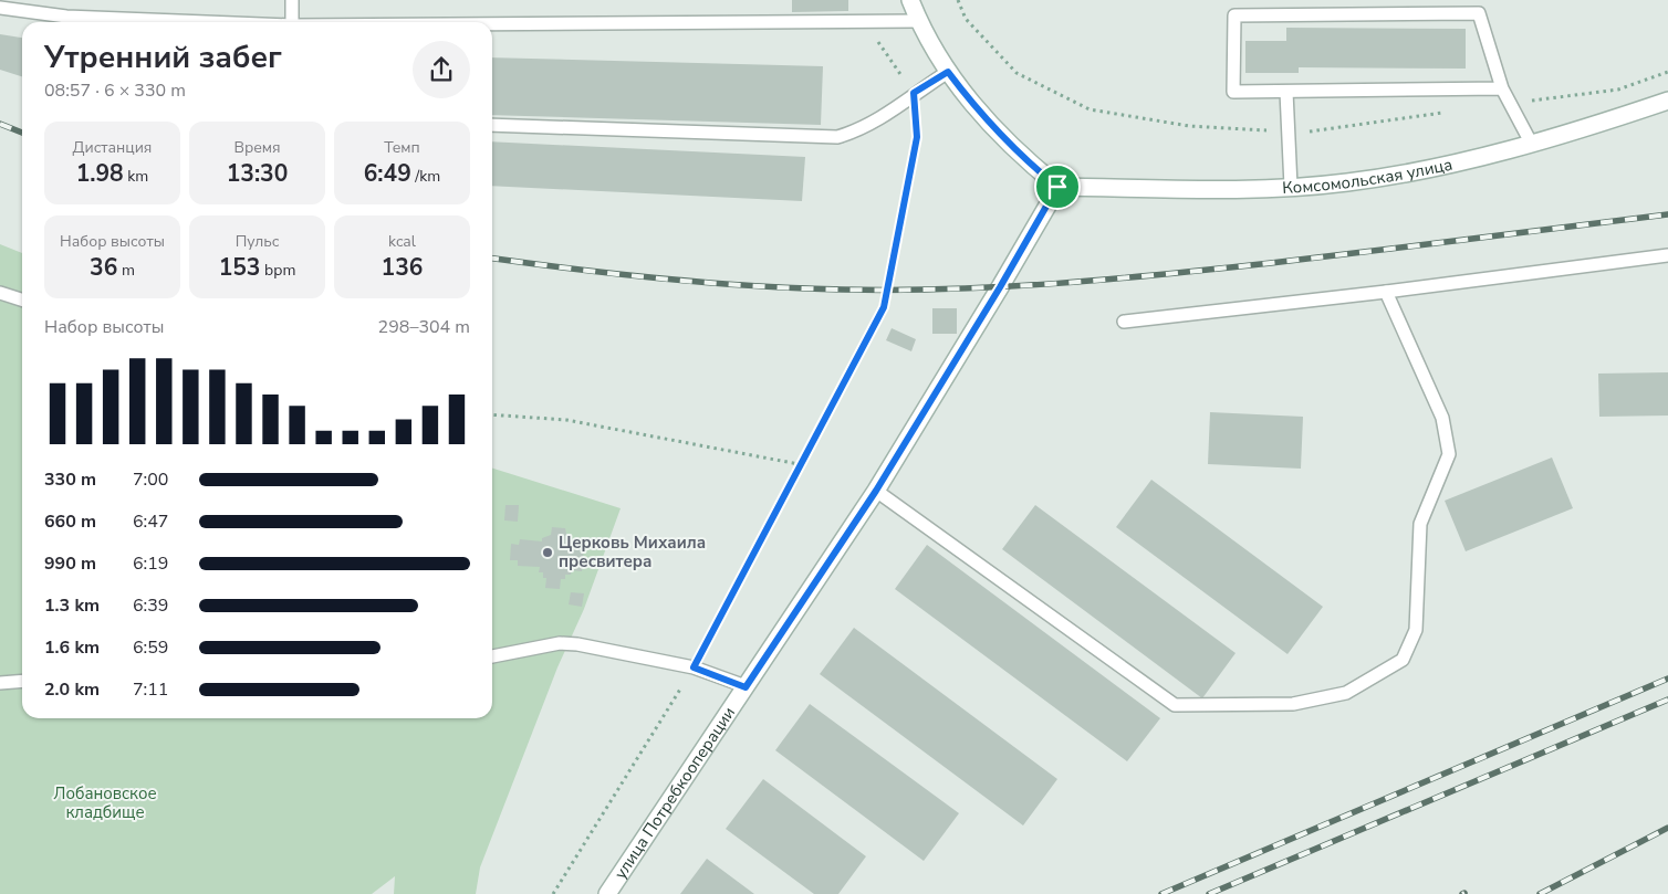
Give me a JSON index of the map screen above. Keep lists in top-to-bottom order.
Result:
{
  "streets": {
    "main road": ["Комсомольская улица", "улица Потребкооперации"]
  },
  "crossings": [
    ["Комсомольская улица", "улица Потребкооперации"]
  ],
  "parks": ["Лобановское кладбище"],
  "places": ["Церковь Михаила пресвитера"],
  "page": {
    "heading": ["Утренний забег", "08:57 · 6 × 330 m"],
    "stats": [
      ["Дистанция", "1.98 km"],
      ["Время", "13:30"],
      ["Темп", "6:49 /km"],
      ["Набор высоты", "36 m"],
      ["Пульс", "153 bpm"],
      ["kcal", "136"]
    ],
    "chart": ["Набор высоты", "298–304 m"],
    "list": [
      {
        "name": "330 m",
        "note": "7:00"
      },
      {
        "name": "660 m",
        "note": "6:47"
      },
      {
        "name": "990 m",
        "note": "6:19"
      },
      {
        "name": "1.3 km",
        "note": "6:39"
      },
      {
        "name": "1.6 km",
        "note": "6:59"
      },
      {
        "name": "2.0 km",
        "note": "7:11"
      }
    ]
  }
}
